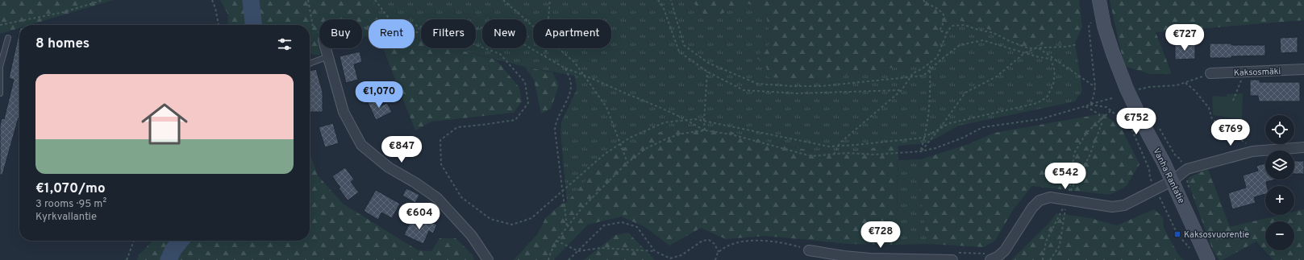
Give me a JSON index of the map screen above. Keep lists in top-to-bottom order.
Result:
{
  "streets": {
    "main road": ["Vanha Rantatie"],
    "street": ["Kaksosmäki"]
  },
  "places": {
    "transit": ["Kaksosvuorentie"]
  },
  "page": {
    "chip": [
      "Buy",
      "Rent",
      "Filters",
      "New",
      "Apartment"
    ],
    "price": [
      "€727",
      "€1,070",
      "€752",
      "€769",
      "€847",
      "€542",
      "€604",
      "€728"
    ],
    "heading": "8 homes",
    "list": [
      {
        "name": "€1,070/mo",
        "note": "3 rooms · 95 m² · Kyrkvallantie"
      }
    ],
    "map_buttons": ["+", "−"]
  }
}
